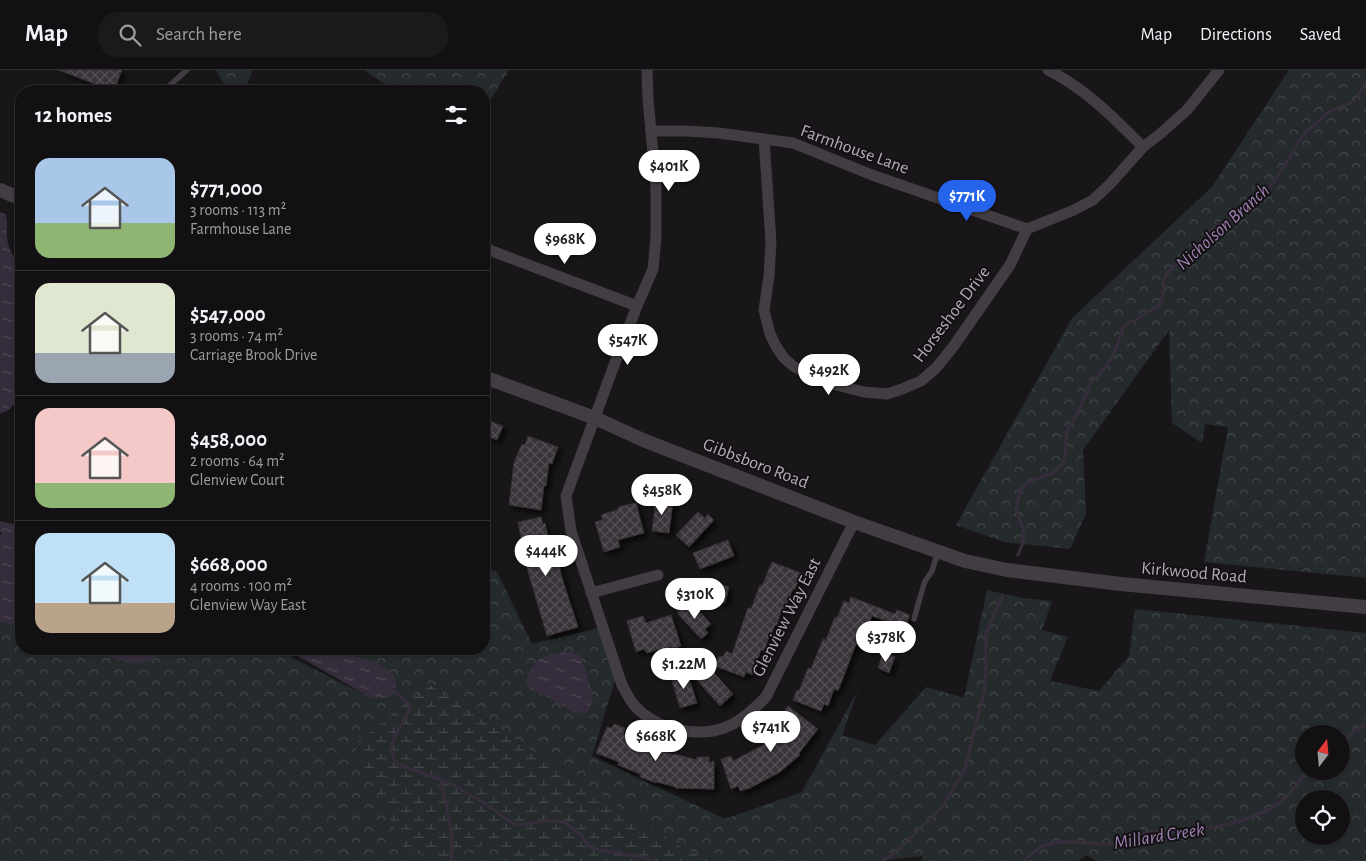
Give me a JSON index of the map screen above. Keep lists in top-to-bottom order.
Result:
{
  "streets": {
    "street": [
      "Farmhouse Lane",
      "Horseshoe Drive",
      "Gibbsboro Road",
      "Kirkwood Road",
      "Glenview Way East"
    ]
  },
  "crossings": [
    ["Farmhouse Lane", "Horseshoe Drive"],
    ["Farmhouse Lane", "Glenview Way East"],
    ["Gibbsboro Road", "Kirkwood Road"],
    ["Gibbsboro Road", "Glenview Way East"]
  ],
  "water": ["Nicholson Branch", "Millard Creek"],
  "north": "top",
  "page": {
    "header": "Map",
    "search": "Search here",
    "nav": ["Map", "Directions", "Saved"],
    "heading": "12 homes",
    "list": [
      {
        "name": "$771,000",
        "note": "3 rooms · 113 m² · Farmhouse Lane"
      },
      {
        "name": "$547,000",
        "note": "3 rooms · 74 m² · Carriage Brook Drive"
      },
      {
        "name": "$458,000",
        "note": "2 rooms · 64 m² · Glenview Court"
      },
      {
        "name": "$668,000",
        "note": "4 rooms · 100 m² · Glenview Way East"
      }
    ],
    "price": [
      "$401K",
      "$771K",
      "$968K",
      "$547K",
      "$492K",
      "$458K",
      "$444K",
      "$310K",
      "$378K",
      "$1.22M",
      "$741K",
      "$668K"
    ]
  }
}
